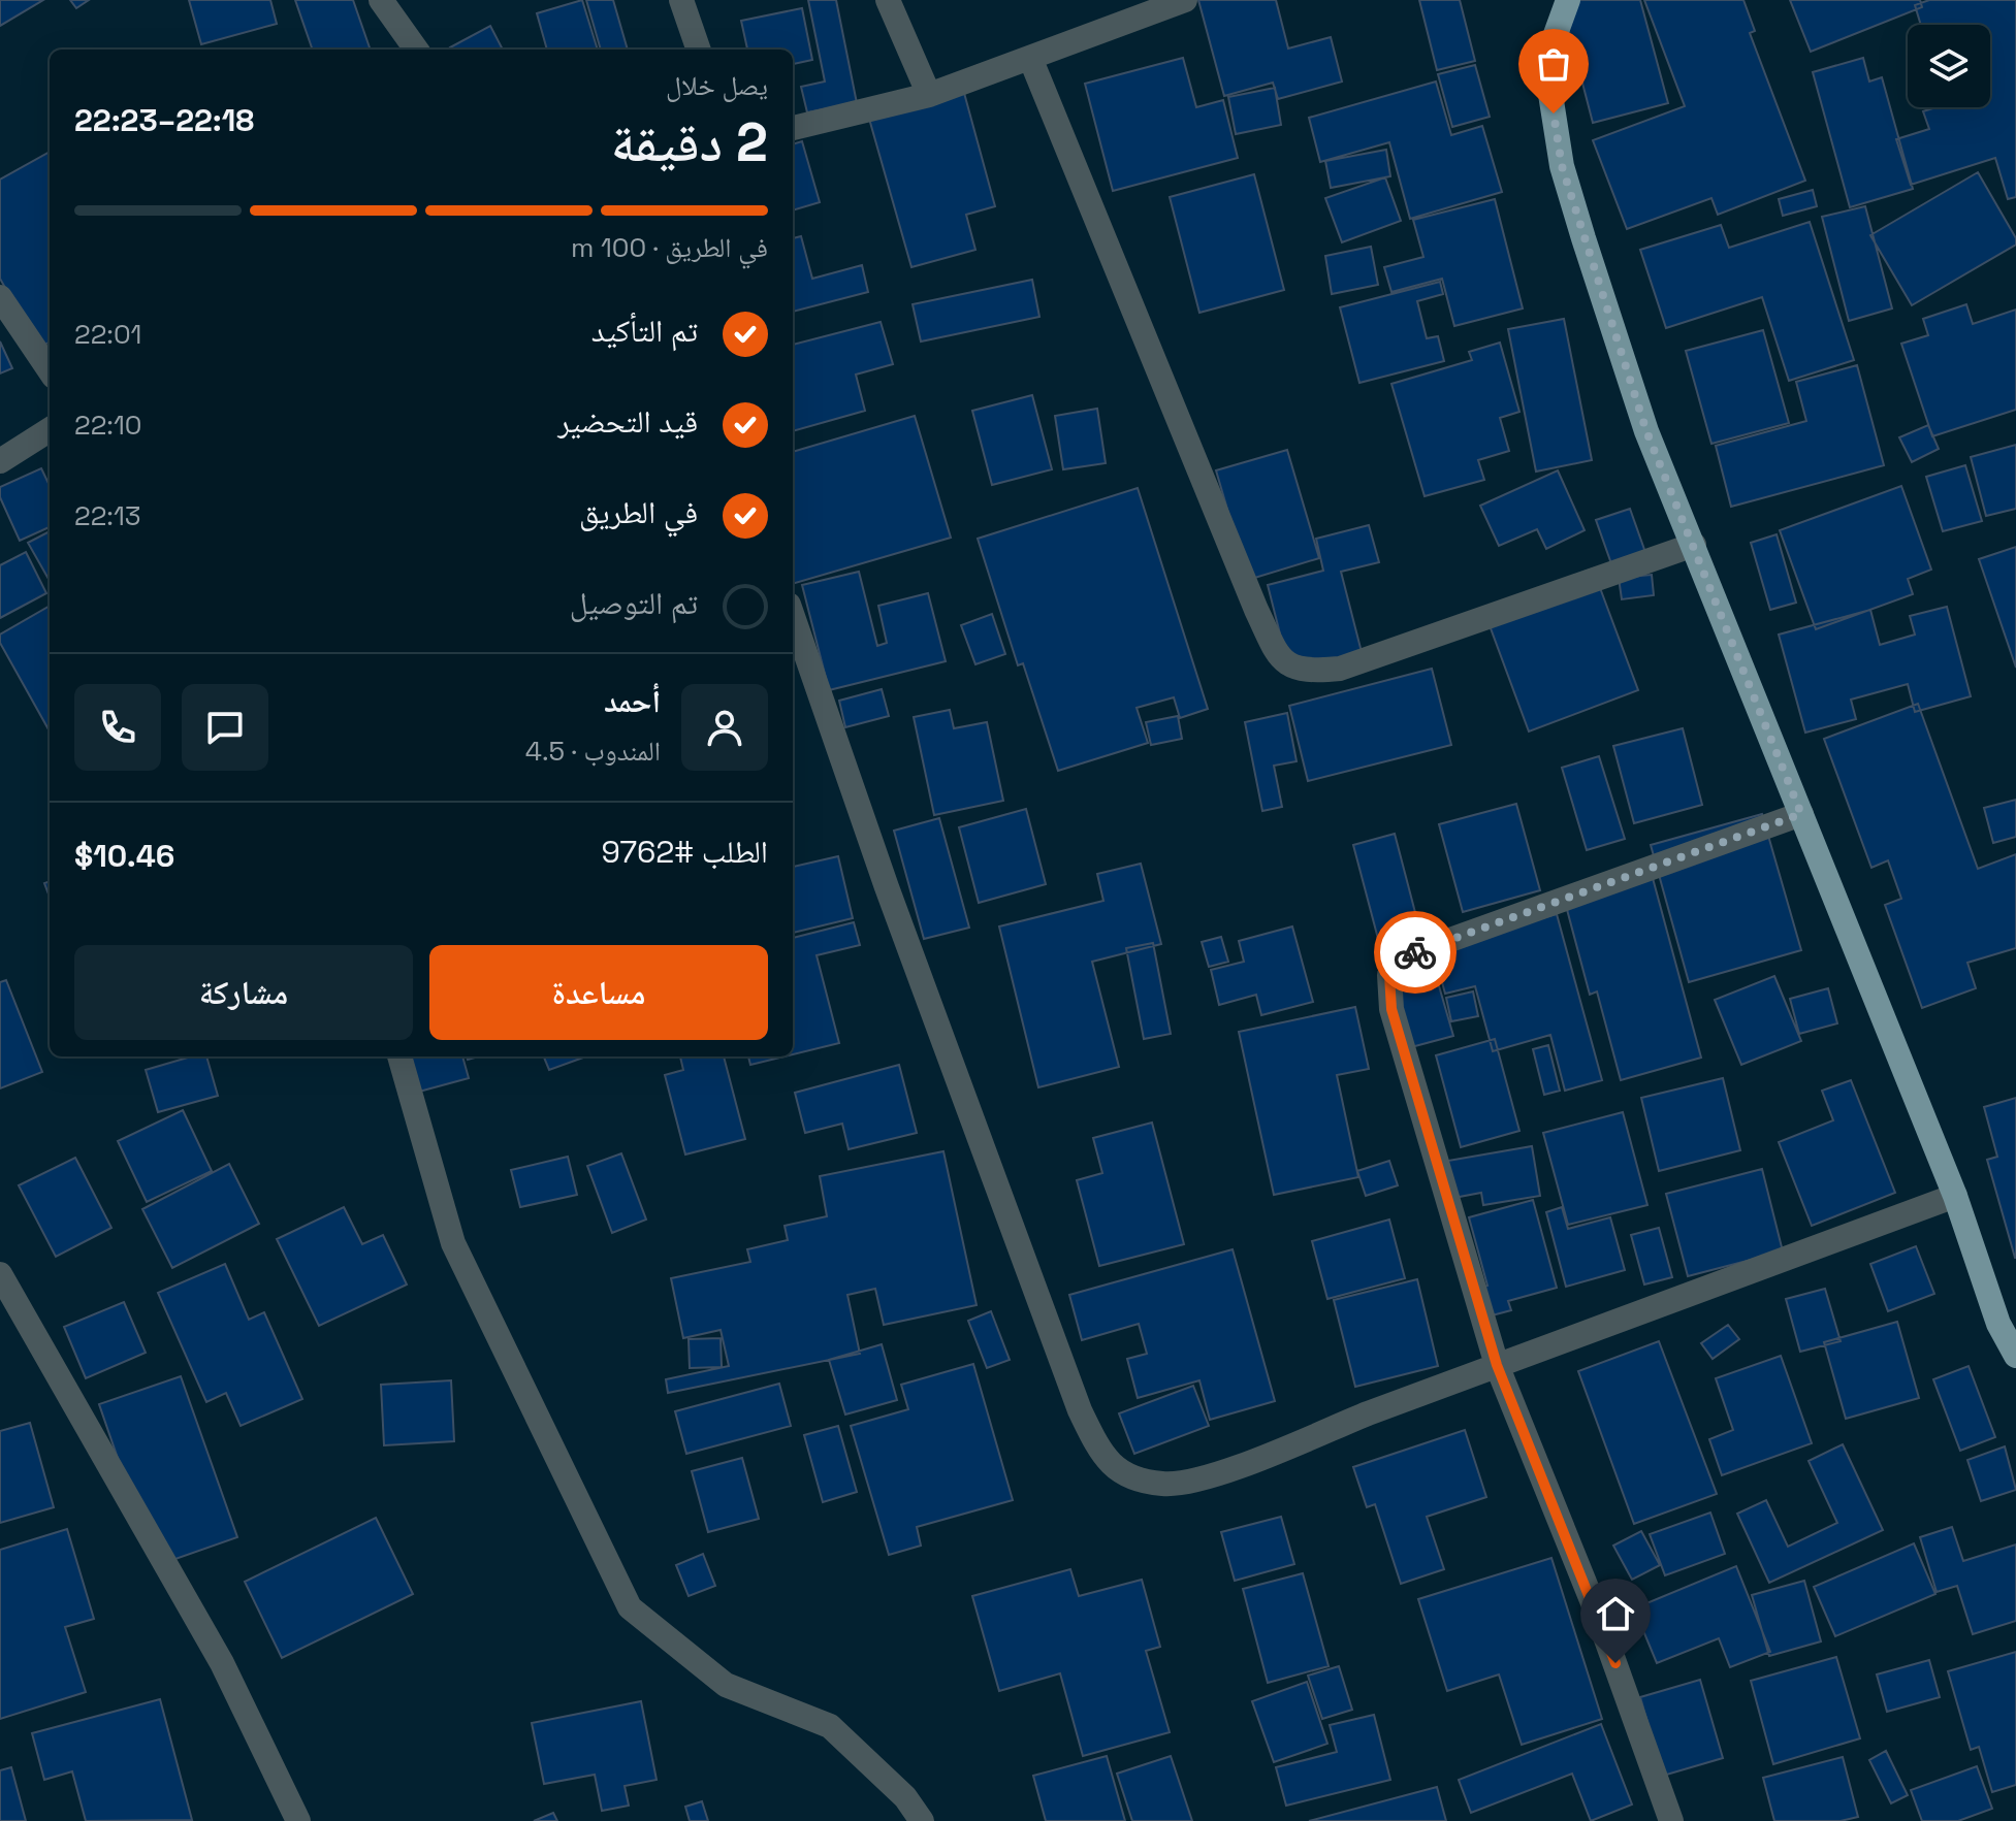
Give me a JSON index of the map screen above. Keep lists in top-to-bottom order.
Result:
{
  "page": {
    "heading": ["2 دقيقة", "يصل خلال", "22:18–22:23"],
    "panel": [
      "أحمد",
      "المندوب · 4.5",
      "الطلب #9762",
      "$10.46"
    ],
    "bar": "في الطريق · 100 m",
    "list": [
      ["تم التأكيد", "22:01"],
      ["قيد التحضير", "22:10"],
      ["في الطريق", "22:13"],
      "تم التوصيل"
    ],
    "buttons": ["مساعدة", "مشاركة"]
  }
}
